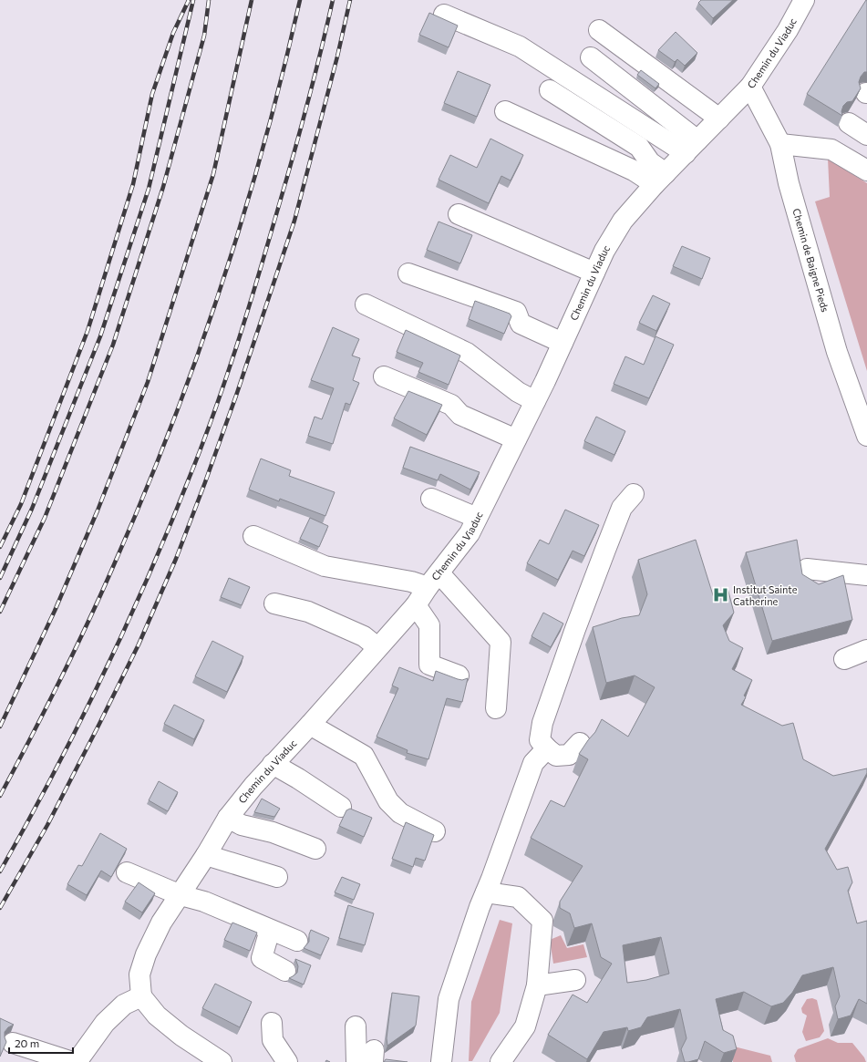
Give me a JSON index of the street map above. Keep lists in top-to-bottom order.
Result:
{
  "streets": {
    "street": ["Chemin du Viaduc", "Chemin de Baigne Pieds"]
  },
  "crossings": [
    ["Chemin du Viaduc", "Chemin de Baigne Pieds"]
  ],
  "places": {
    "hospital": ["Institut Sainte Catherine"]
  },
  "scale_bar": "20 m"
}
